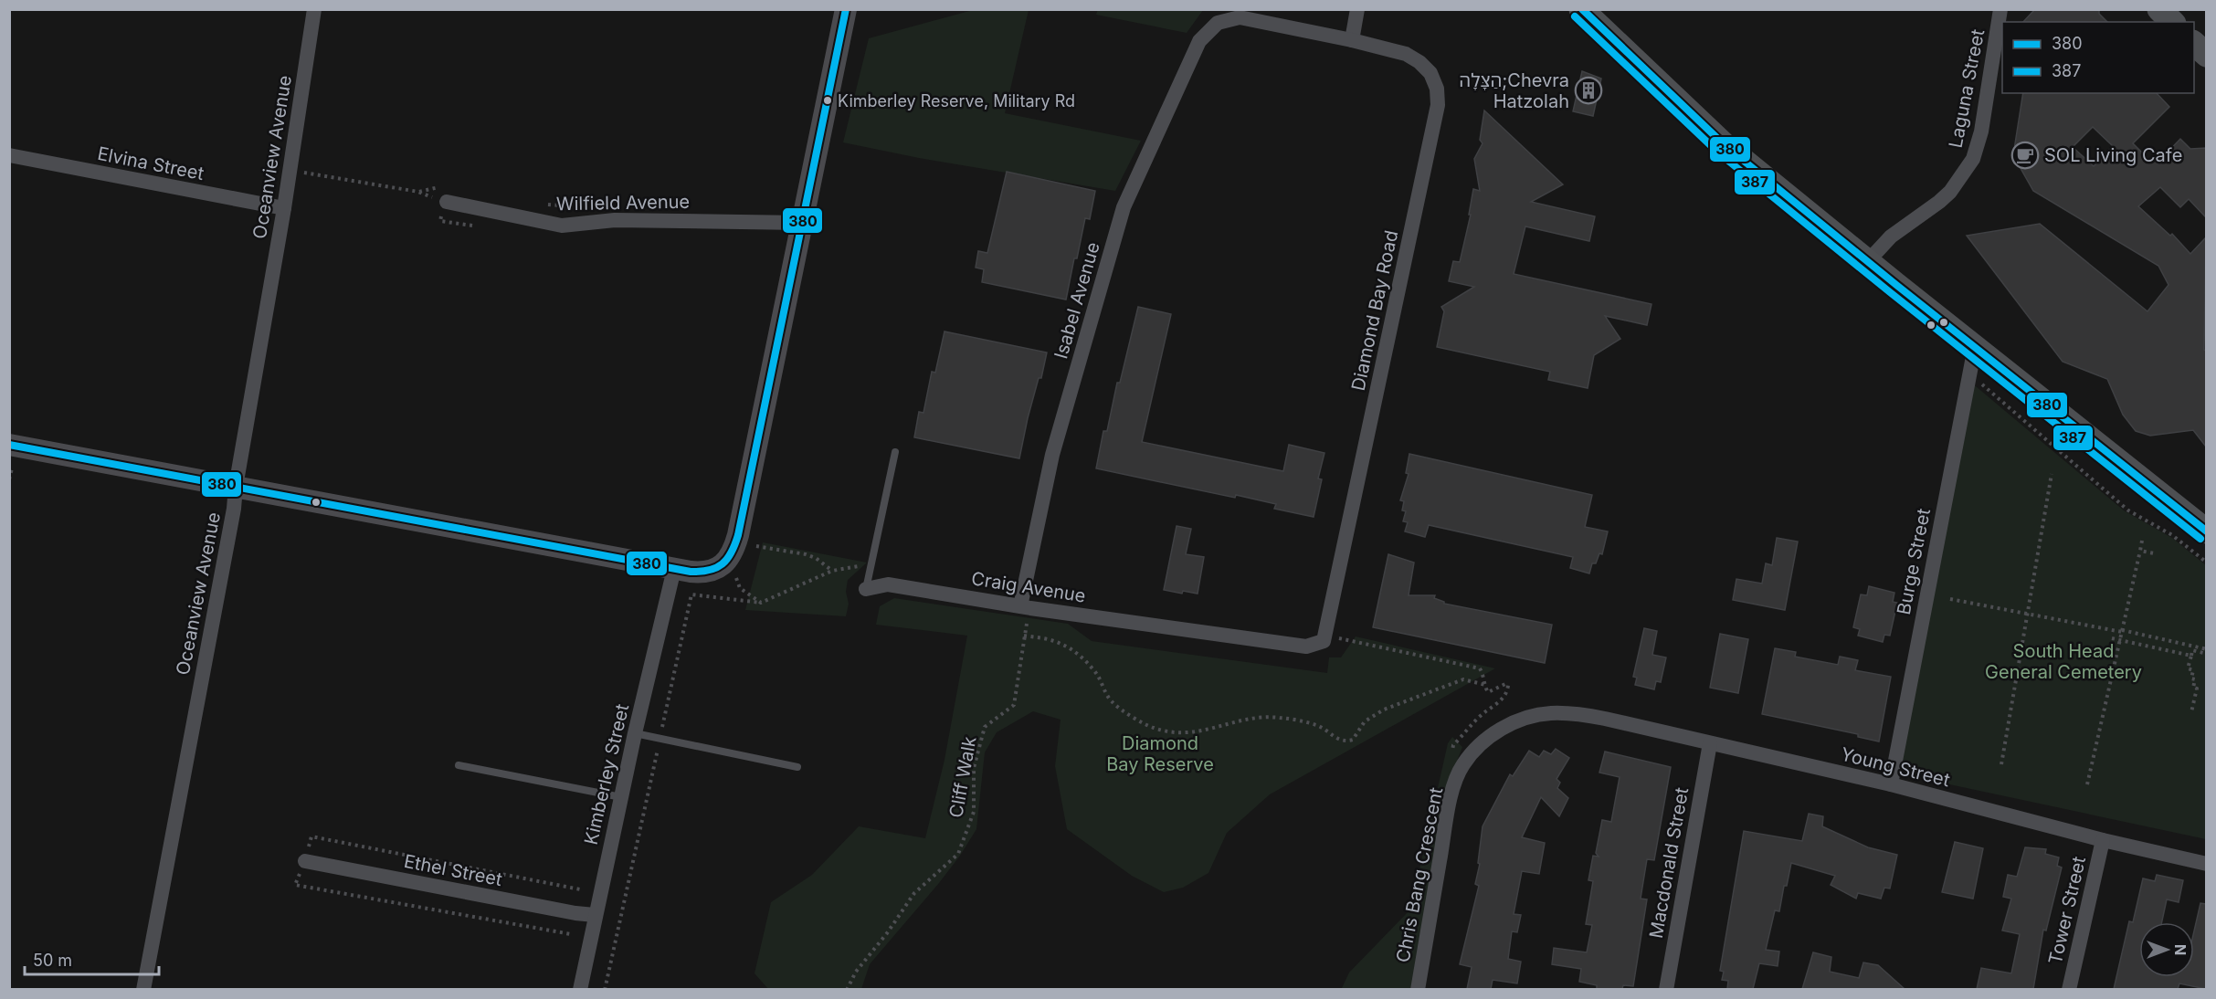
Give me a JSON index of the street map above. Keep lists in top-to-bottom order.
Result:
{
  "streets": {
    "street": [
      "Laguna Street",
      "Oceanview Avenue",
      "Elvina Street",
      "Wilfield Avenue",
      "Isabel Avenue",
      "Diamond Bay Road",
      "Burge Street",
      "Craig Avenue",
      "Young Street",
      "Kimberley Street",
      "Macdonald Street",
      "Ethel Street",
      "Chris Bang Crescent",
      "Tower Street"
    ],
    "path": ["Cliff Walk"]
  },
  "crossings": [
    ["Oceanview Avenue", "Elvina Street"],
    ["Isabel Avenue", "Diamond Bay Road"],
    ["Isabel Avenue", "Craig Avenue"],
    ["Isabel Avenue", "Cliff Walk"],
    ["Diamond Bay Road", "Craig Avenue"],
    ["Burge Street", "Young Street"],
    ["Craig Avenue", "Cliff Walk"],
    ["Young Street", "Macdonald Street"],
    ["Young Street", "Chris Bang Crescent"],
    ["Young Street", "Tower Street"],
    ["Kimberley Street", "Ethel Street"]
  ],
  "parks": ["South Head General Cemetery", "Diamond Bay Reserve"],
  "places": {
    "building": ["הַצָּלָה;Chevra Hatzolah"],
    "other": ["Kimberley Reserve, Military Rd"],
    "cafe": ["SOL Living Cafe"]
  },
  "lines": ["transit line 380", "transit line 387"],
  "legend": ["380", "387"],
  "scale_bar": "50 m",
  "north": "right"
}
